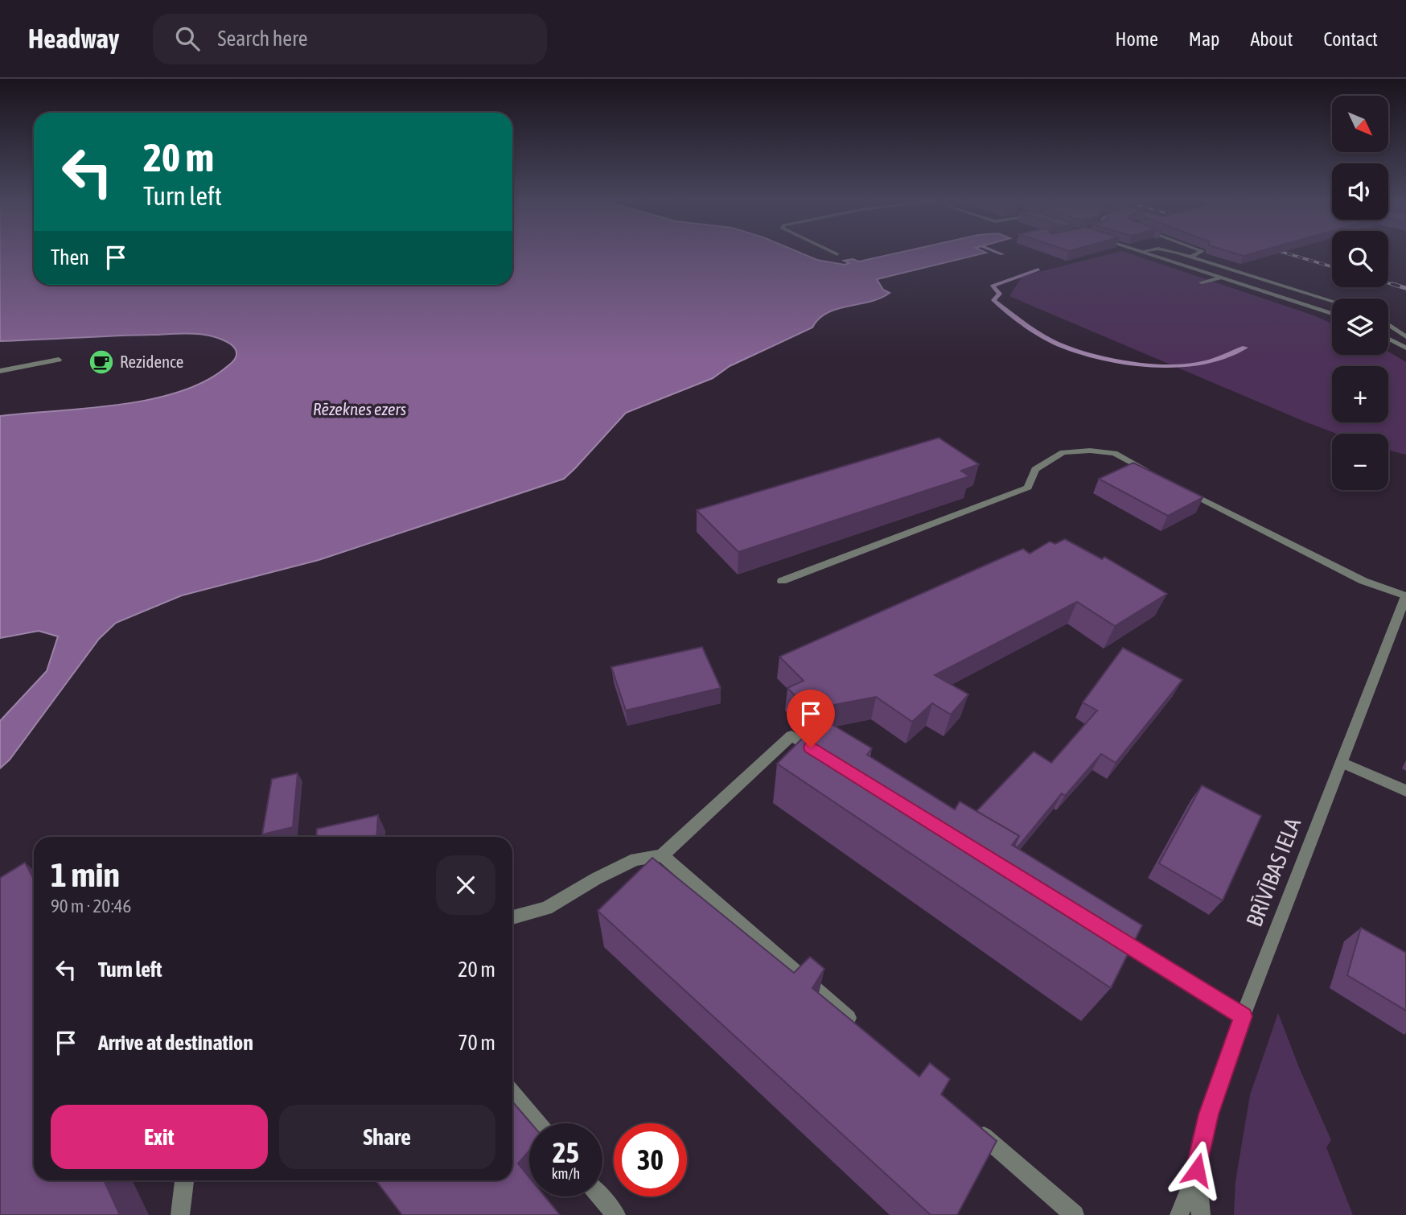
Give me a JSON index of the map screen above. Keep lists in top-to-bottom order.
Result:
{
  "streets": {
    "street": ["BRĪVĪBAS IELA"]
  },
  "water": ["Rēzeknes ezers"],
  "places": {
    "cafe": ["Rezidence"]
  },
  "north": "bottom right",
  "page": {
    "header": "Headway",
    "search": "Search here",
    "nav": [
      "Home",
      "Map",
      "About",
      "Contact"
    ],
    "map_buttons": ["+", "−"],
    "turn": ["20 m", "Turn left"],
    "then": "Then",
    "heading": ["1 min", "90 m · 20:46"],
    "list": [
      {
        "name": "Turn left",
        "value": "20 m"
      },
      {
        "name": "Arrive at destination",
        "value": "70 m"
      }
    ],
    "buttons": ["Exit", "Share"],
    "speed": "25 km/h",
    "limit": "30"
  }
}
